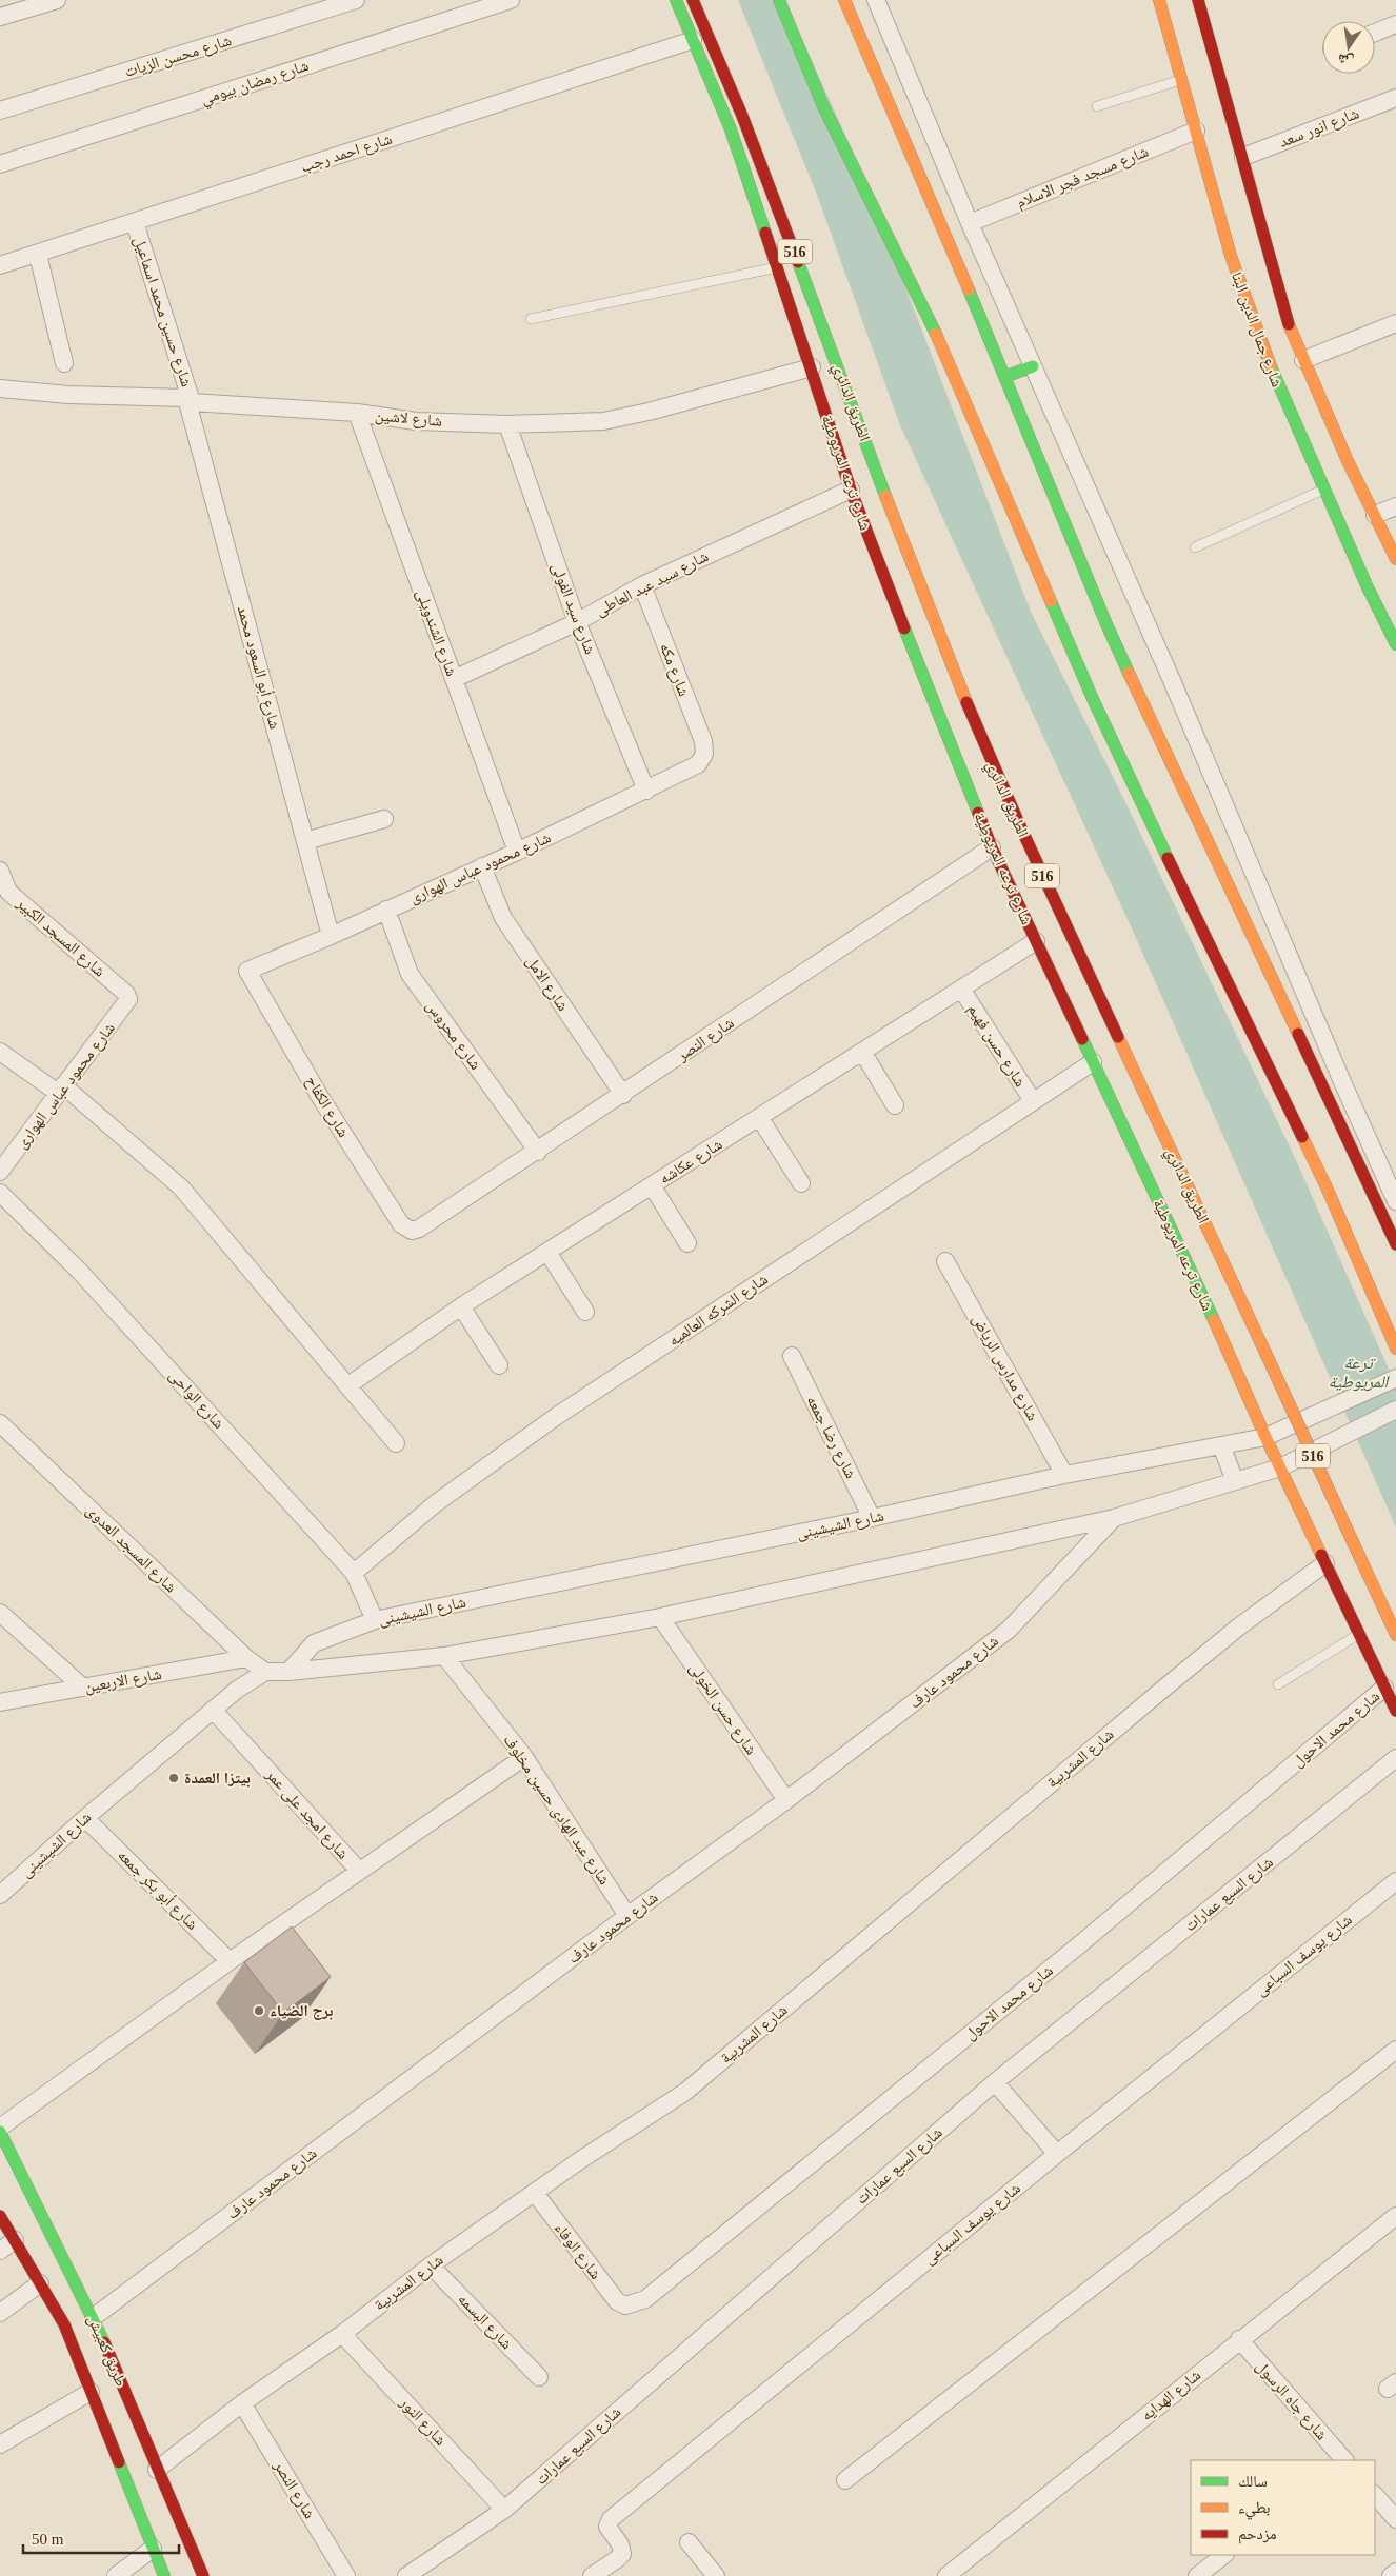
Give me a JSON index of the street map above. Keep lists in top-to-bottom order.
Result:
{
  "streets": {
    "main road": [
      "516",
      "شارع جمال الدين البنا",
      "الطريق الدائري",
      "شارع ترعه المريوطية",
      "طريق كعبيش"
    ],
    "street": [
      "شارع محسن الزيات",
      "شارع رمضان بيومي",
      "شارع انور سعد",
      "شارع احمد رجب",
      "شارع مسجد فجر الاسلام",
      "شارع حسين محمد اسماعيل",
      "شارع لاشين",
      "شارع سيد عبد العاطى",
      "شارع سيد الفولى",
      "شارع الشندويلى",
      "شارع أبو السعود محمد",
      "شارع مكه",
      "شارع محمود عباس الهوارى",
      "شارع المسجد الكبير",
      "شارع الامل",
      "شارع محروس",
      "شارع النصر",
      "شارع حسن فهيم",
      "شارع الكفاح",
      "شارع عكاشه",
      "شارع الشركه العالميه",
      "شارع مدارس الرياض",
      "شارع الواحى",
      "شارع رضا جمعه",
      "شارع الشيشينى",
      "شارع المسجد العدوى",
      "شارع محمود عارف",
      "شارع الاربعين",
      "شارع حسن الخولى",
      "شارع محمد الاحول",
      "شارع المشربية",
      "شارع عبد الهادى حسين مخلوف",
      "شارع امجد على عمر",
      "شارع أبو بكر جمعه",
      "شارع السبع عمارات",
      "شارع يوسف السباعى",
      "شارع الوفاء",
      "شارع البسمه",
      "شارع الهدايه",
      "شارع جاه الرسول",
      "شارع النور"
    ]
  },
  "crossings": [
    ["شارع انور سعد", "شارع جمال الدين البنا"],
    ["شارع احمد رجب", "شارع حسين محمد اسماعيل"],
    ["شارع احمد رجب", "شارع ترعه المريوطية"],
    ["شارع مسجد فجر الاسلام", "شارع جمال الدين البنا"],
    ["شارع حسين محمد اسماعيل", "شارع لاشين"],
    ["شارع حسين محمد اسماعيل", "شارع أبو السعود محمد"],
    ["شارع لاشين", "شارع ترعه المريوطية"],
    ["شارع لاشين", "شارع سيد الفولى"],
    ["شارع لاشين", "شارع الشندويلى"],
    ["شارع لاشين", "شارع أبو السعود محمد"],
    ["شارع ترعه المريوطية", "شارع سيد عبد العاطى"],
    ["شارع ترعه المريوطية", "شارع النصر"],
    ["شارع ترعه المريوطية", "شارع عكاشه"],
    ["شارع ترعه المريوطية", "شارع الشركه العالميه"],
    ["شارع ترعه المريوطية", "شارع الشيشينى"],
    ["شارع ترعه المريوطية", "شارع محمد الاحول"],
    ["شارع ترعه المريوطية", "شارع المشربية"],
    ["شارع سيد عبد العاطى", "شارع سيد الفولى"],
    ["شارع سيد عبد العاطى", "شارع الشندويلى"],
    ["شارع سيد عبد العاطى", "شارع مكه"],
    ["شارع سيد الفولى", "شارع محمود عباس الهوارى"],
    ["شارع الشندويلى", "شارع محمود عباس الهوارى"],
    ["شارع أبو السعود محمد", "شارع محمود عباس الهوارى"],
    ["شارع مكه", "شارع محمود عباس الهوارى"],
    ["شارع محمود عباس الهوارى", "شارع المسجد الكبير"],
    ["شارع محمود عباس الهوارى", "شارع الامل"],
    ["شارع محمود عباس الهوارى", "شارع محروس"],
    ["شارع محمود عباس الهوارى", "شارع الكفاح"],
    ["شارع الامل", "شارع النصر"],
    ["شارع محروس", "شارع النصر"],
    ["شارع النصر", "شارع الكفاح"],
    ["شارع النصر", "شارع المشربية"],
    ["شارع حسن فهيم", "شارع عكاشه"],
    ["شارع حسن فهيم", "شارع الشركه العالميه"],
    ["شارع الشركه العالميه", "شارع الواحى"],
    ["شارع مدارس الرياض", "شارع الشيشينى"],
    ["شارع الواحى", "شارع الشيشينى"],
    ["شارع رضا جمعه", "شارع الشيشينى"],
    ["شارع الشيشينى", "شارع المسجد العدوى"],
    ["شارع الشيشينى", "شارع امجد على عمر"],
    ["شارع الشيشينى", "شارع أبو بكر جمعه"],
    ["شارع المسجد العدوى", "شارع الاربعين"],
    ["شارع محمود عارف", "شارع حسن الخولى"],
    ["شارع محمود عارف", "شارع عبد الهادى حسين مخلوف"],
    ["شارع محمود عارف", "طريق كعبيش"],
    ["شارع محمد الاحول", "شارع الوفاء"],
    ["شارع المشربية", "شارع الوفاء"],
    ["شارع المشربية", "شارع البسمه"],
    ["شارع المشربية", "طريق كعبيش"],
    ["شارع المشربية", "شارع النور"],
    ["شارع السبع عمارات", "شارع النور"],
    ["شارع الهدايه", "شارع جاه الرسول"]
  ],
  "water": ["ترعة المريوطية"],
  "places": ["بيتزا العمدة", "برج الضياء"],
  "legend": ["سالك", "بطيء", "مزدحم"],
  "scale_bar": "50 m",
  "north": "bottom"
}
